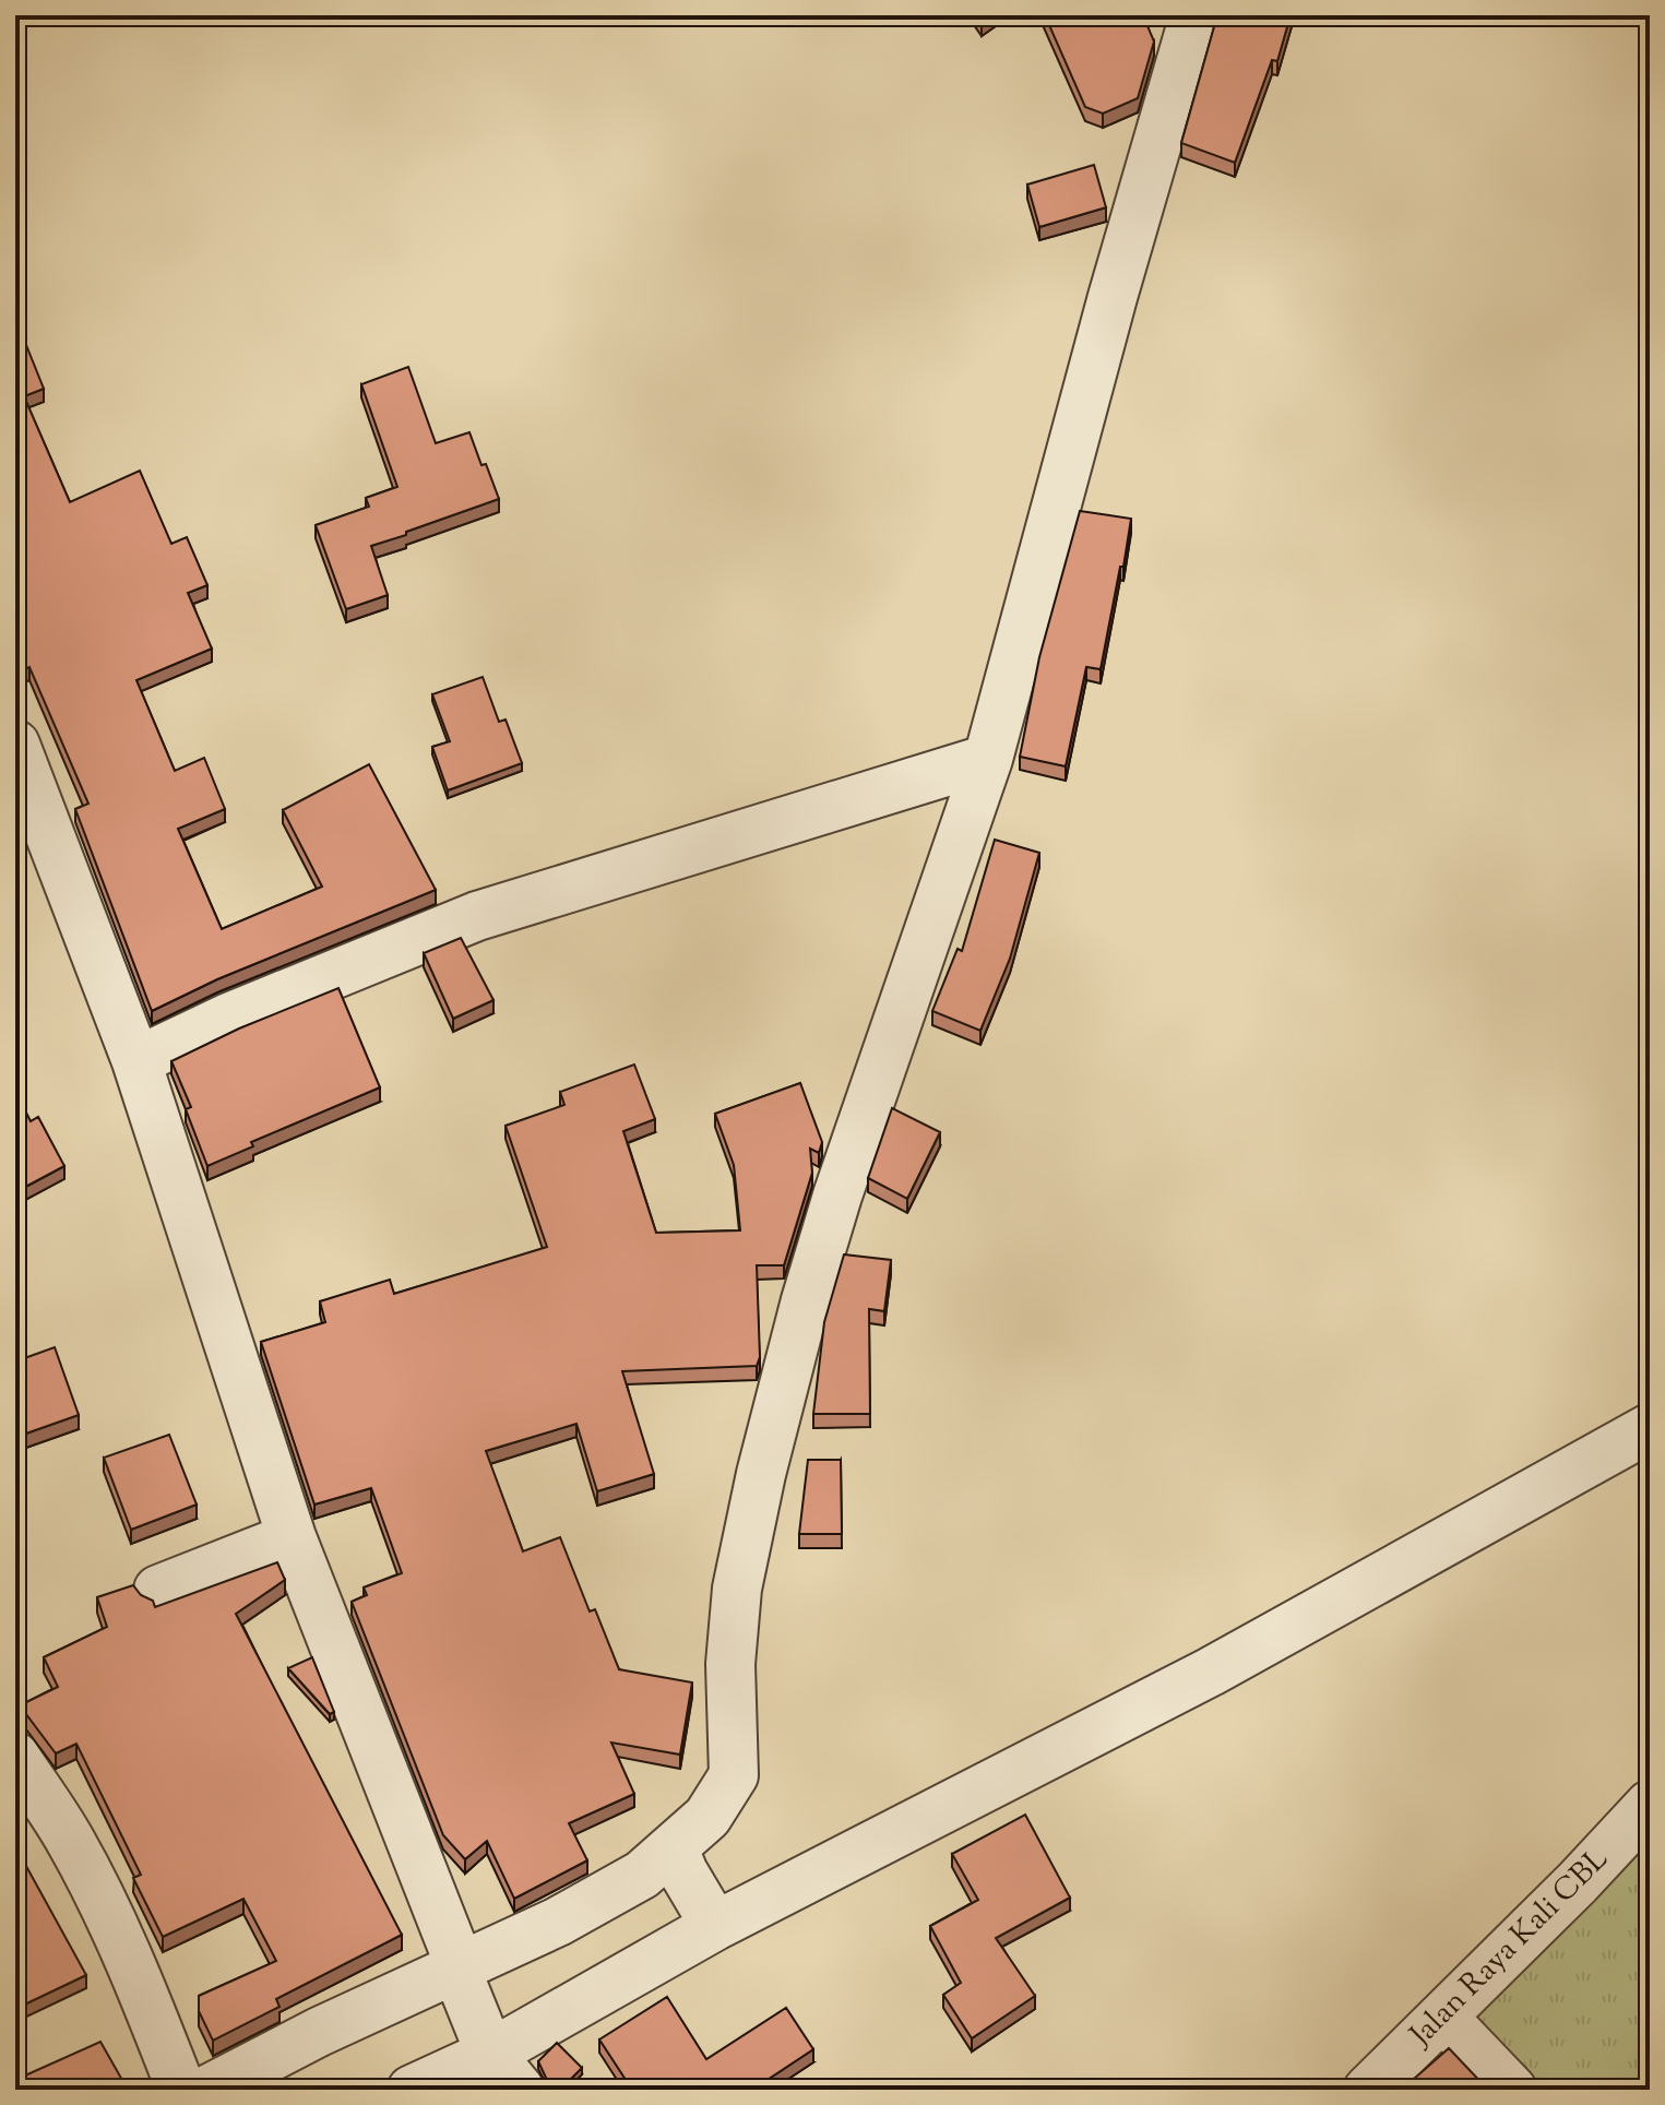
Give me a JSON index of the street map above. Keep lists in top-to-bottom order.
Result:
{
  "streets": {
    "street": ["Jalan Raya Kali CBL"]
  }
}
